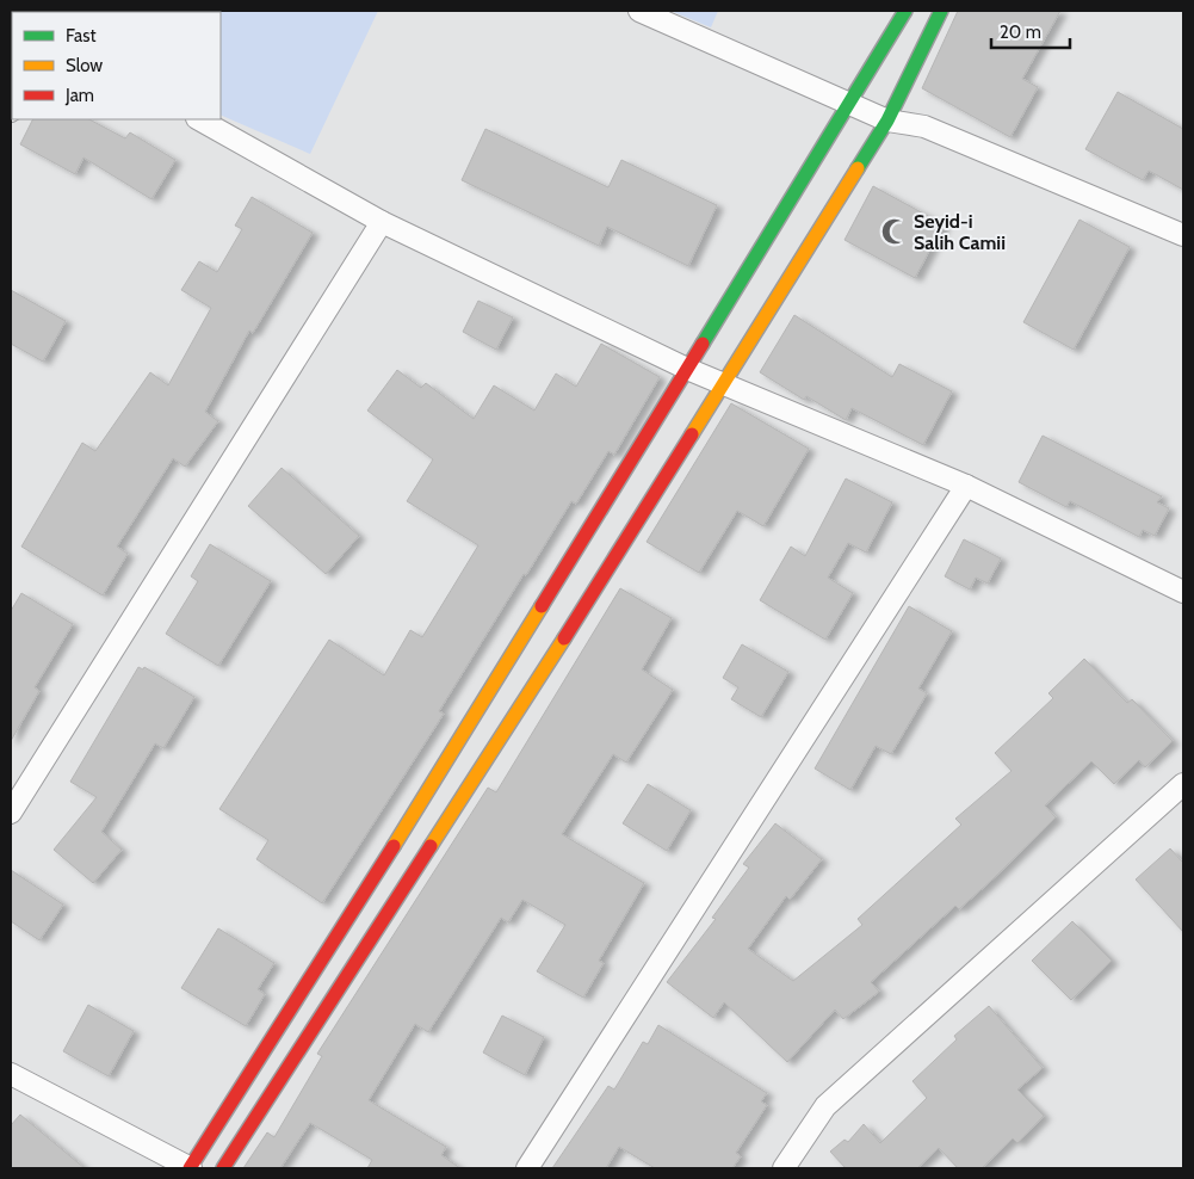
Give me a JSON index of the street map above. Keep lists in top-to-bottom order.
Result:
{
  "places": {
    "mosque": ["Seyid-i Salih Camii"]
  },
  "legend": ["Fast", "Slow", "Jam"],
  "scale_bar": "20 m"
}
